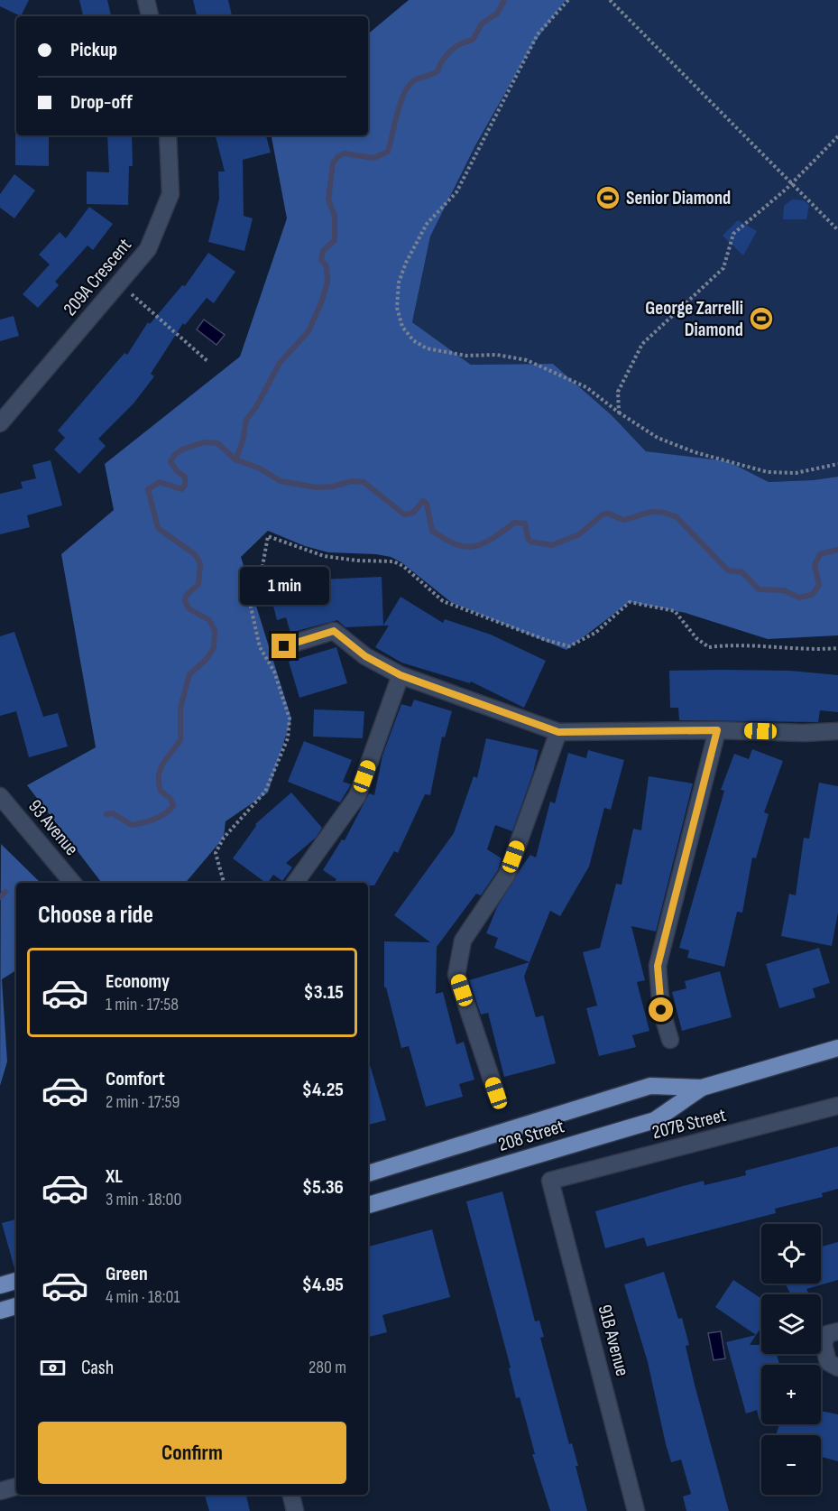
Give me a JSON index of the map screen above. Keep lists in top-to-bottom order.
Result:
{
  "streets": {
    "main road": ["208 Street"],
    "street": [
      "209A Crescent",
      "93 Avenue",
      "207B Street",
      "91B Avenue"
    ]
  },
  "crossings": [
    ["207B Street", "91B Avenue"]
  ],
  "places": {
    "sports": ["Senior Diamond", "George Zarrelli Diamond"]
  },
  "page": {
    "banner": ["Pickup", "Drop-off"],
    "bubble": "1 min",
    "heading": "Choose a ride",
    "list": [
      {
        "name": "Economy",
        "note": "1 min · 17:58",
        "value": "$3.15"
      },
      {
        "name": "Comfort",
        "note": "2 min · 17:59",
        "value": "$4.25"
      },
      {
        "name": "XL",
        "note": "3 min · 18:00",
        "value": "$5.36"
      },
      {
        "name": "Green",
        "note": "4 min · 18:01",
        "value": "$4.95"
      }
    ],
    "map_buttons": ["+", "−"],
    "pay": ["Cash", "280 m"],
    "buttons": "Confirm"
  }
}
